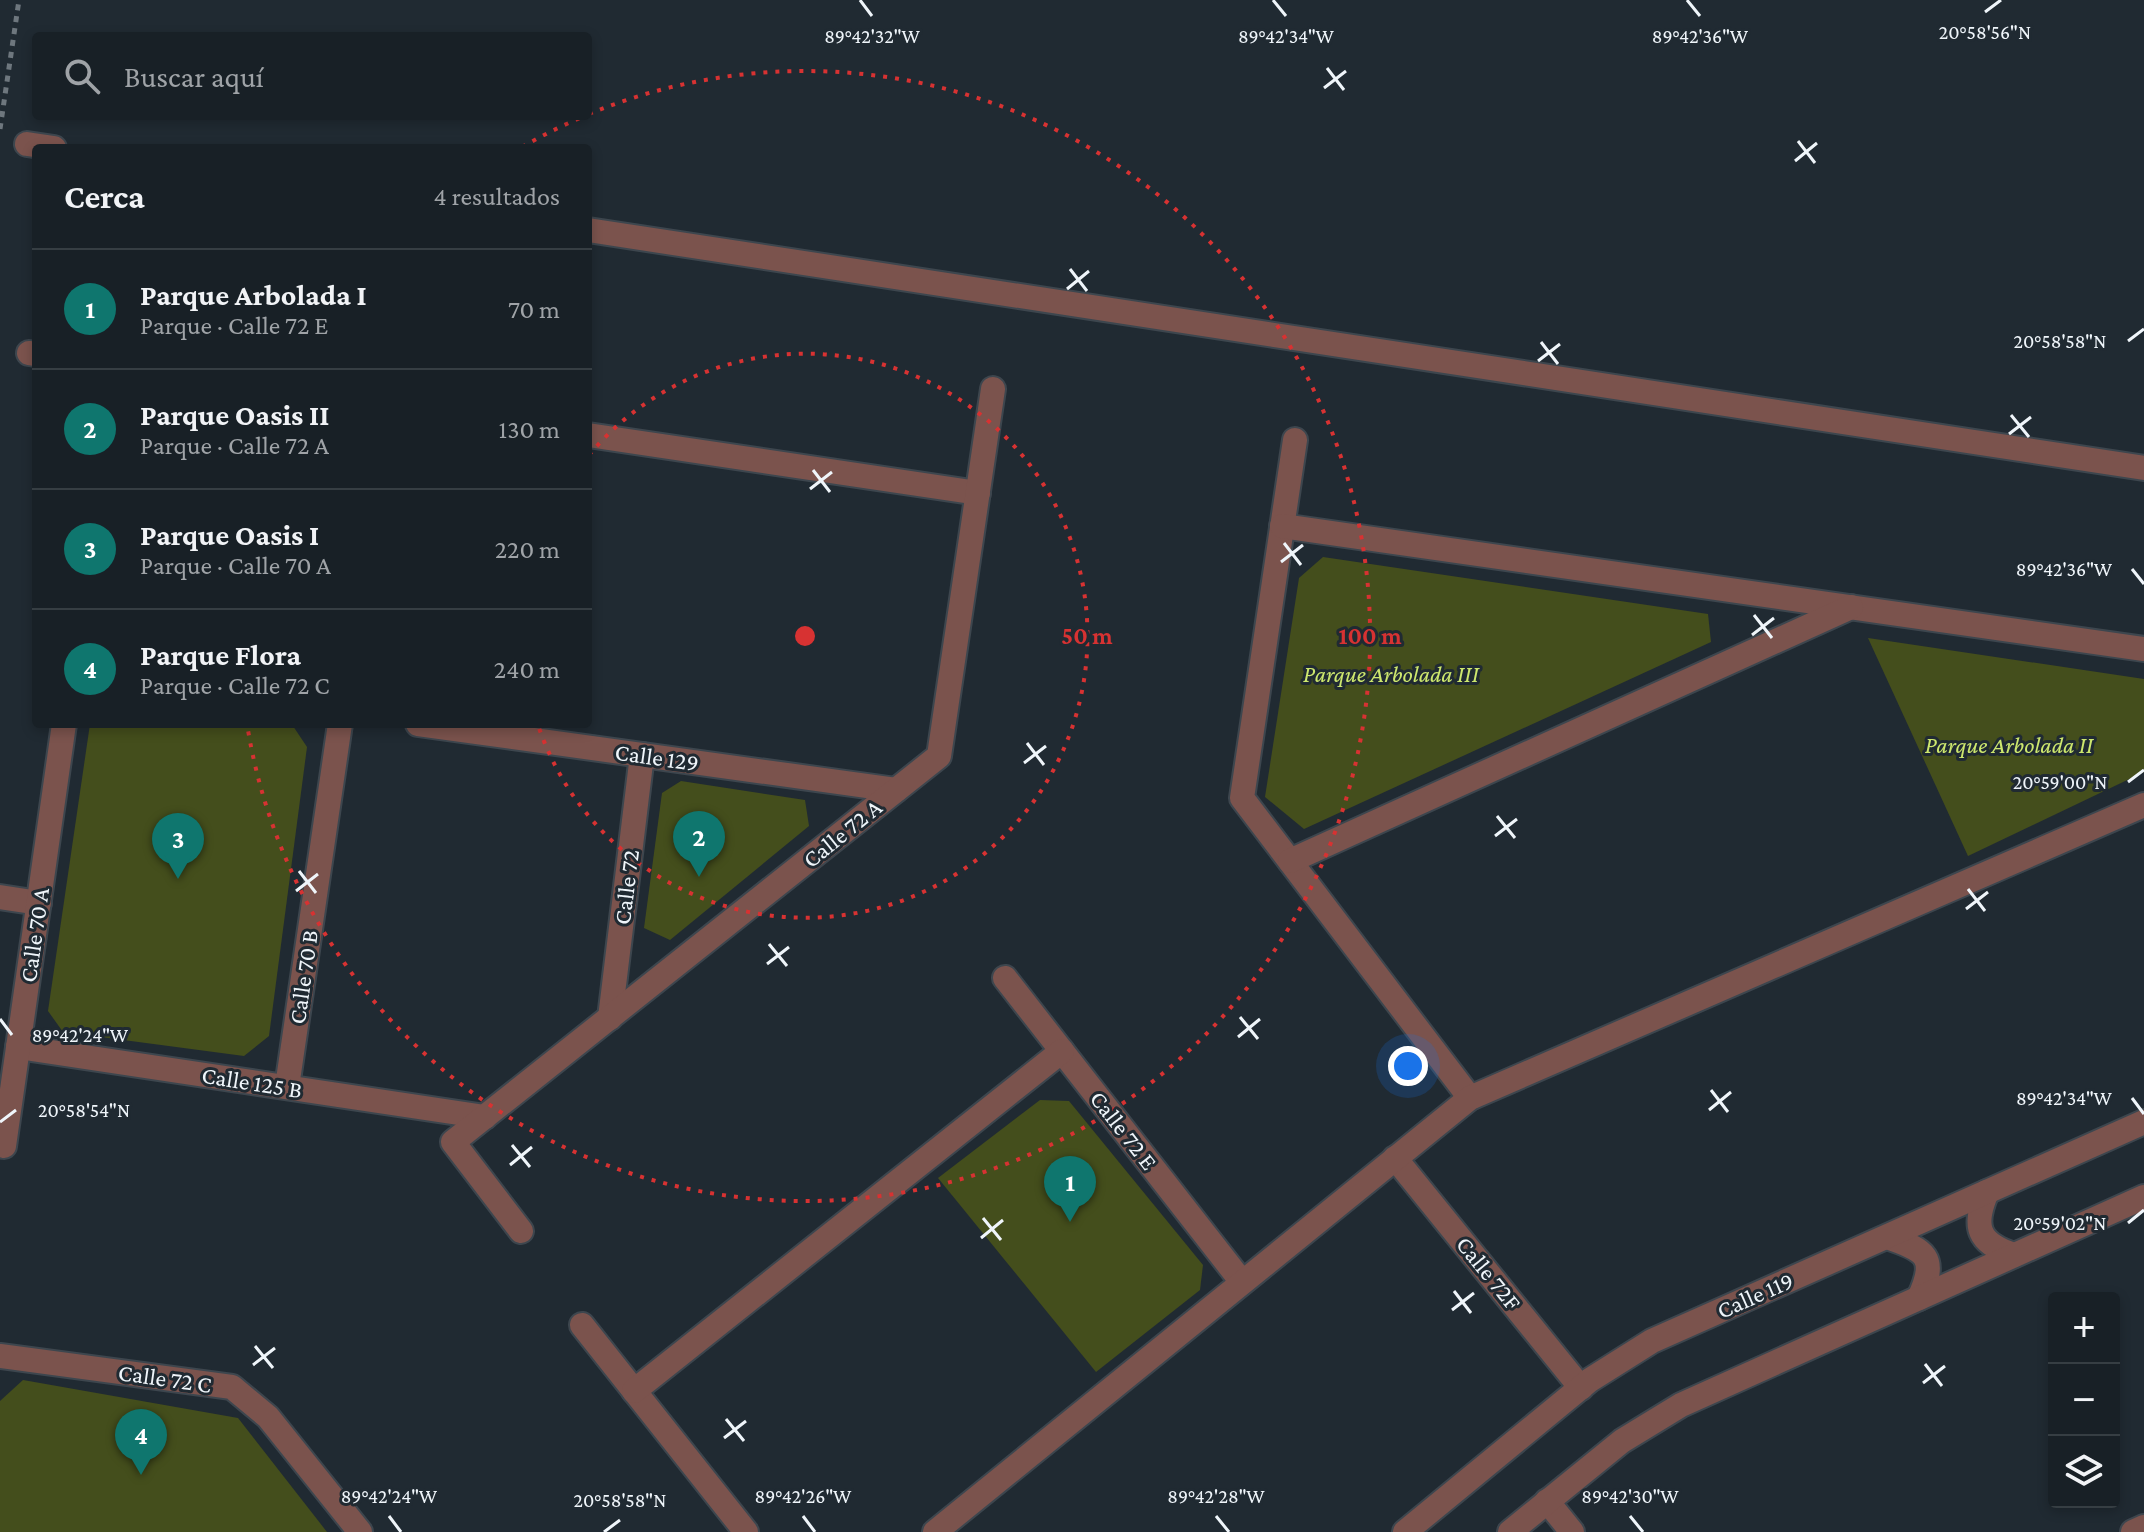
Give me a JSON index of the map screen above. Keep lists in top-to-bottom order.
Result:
{
  "streets": {
    "street": [
      "Calle 129",
      "Calle 72 A",
      "Calle 72",
      "Calle 70 A",
      "Calle 70 B",
      "Calle 125 B",
      "Calle 72 E",
      "Calle 72F",
      "Calle 119",
      "Calle 72 C"
    ]
  },
  "crossings": [
    ["Calle 129", "Calle 72 A"],
    ["Calle 129", "Calle 72"],
    ["Calle 72 A", "Calle 72"],
    ["Calle 72 A", "Calle 125 B"],
    ["Calle 70 A", "Calle 125 B"],
    ["Calle 70 B", "Calle 125 B"],
    ["Calle 72F", "Calle 119"]
  ],
  "parks": ["Parque Arbolada III", "Parque Arbolada II"],
  "page": {
    "search": "Buscar aquí",
    "heading": ["Cerca", "4 resultados"],
    "list": [
      {
        "mark": "1",
        "name": "Parque Arbolada I",
        "note": "Parque · Calle 72 E",
        "value": "70 m"
      },
      {
        "mark": "2",
        "name": "Parque Oasis II",
        "note": "Parque · Calle 72 A",
        "value": "130 m"
      },
      {
        "mark": "3",
        "name": "Parque Oasis I",
        "note": "Parque · Calle 70 A",
        "value": "220 m"
      },
      {
        "mark": "4",
        "name": "Parque Flora",
        "note": "Parque · Calle 72 C",
        "value": "240 m"
      }
    ],
    "pins": [
      "2",
      "3",
      "1",
      "4"
    ],
    "map_buttons": ["+", "−"]
  },
  "coordinates": [
    "20°58'56\"N",
    "89°42'32\"W",
    "89°42'34\"W",
    "89°42'36\"W",
    "20°58'58\"N",
    "20°59'00\"N",
    "89°42'24\"W",
    "20°58'54\"N",
    "20°59'02\"N",
    "89°42'26\"W",
    "89°42'28\"W",
    "89°42'30\"W"
  ],
  "rings": ["50 m", "100 m"]
}
